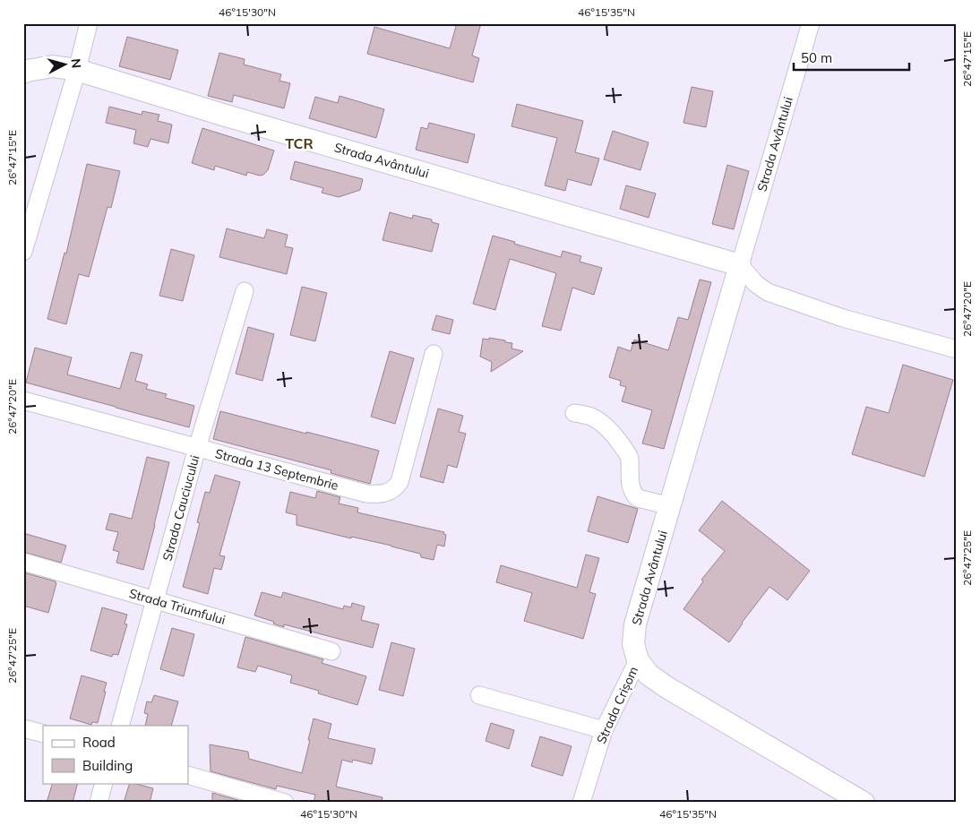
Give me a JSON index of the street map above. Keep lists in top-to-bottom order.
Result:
{
  "streets": {
    "main road": ["Strada Avântului"],
    "street": [
      "Strada 13 Septembrie",
      "Strada Cauciucului",
      "Strada Triumfului",
      "Strada Crișom"
    ]
  },
  "crossings": [
    ["Strada Avântului", "Strada Crișom"],
    ["Strada 13 Septembrie", "Strada Cauciucului"],
    ["Strada Cauciucului", "Strada Triumfului"]
  ],
  "districts": ["TCR"],
  "legend": ["Road", "Building"],
  "scale_bar": "50 m",
  "north": "right",
  "coordinates": [
    "46°15'30\"N",
    "46°15'35\"N",
    "26°47'15\"E",
    "26°47'20\"E",
    "26°47'25\"E"
  ]
}
